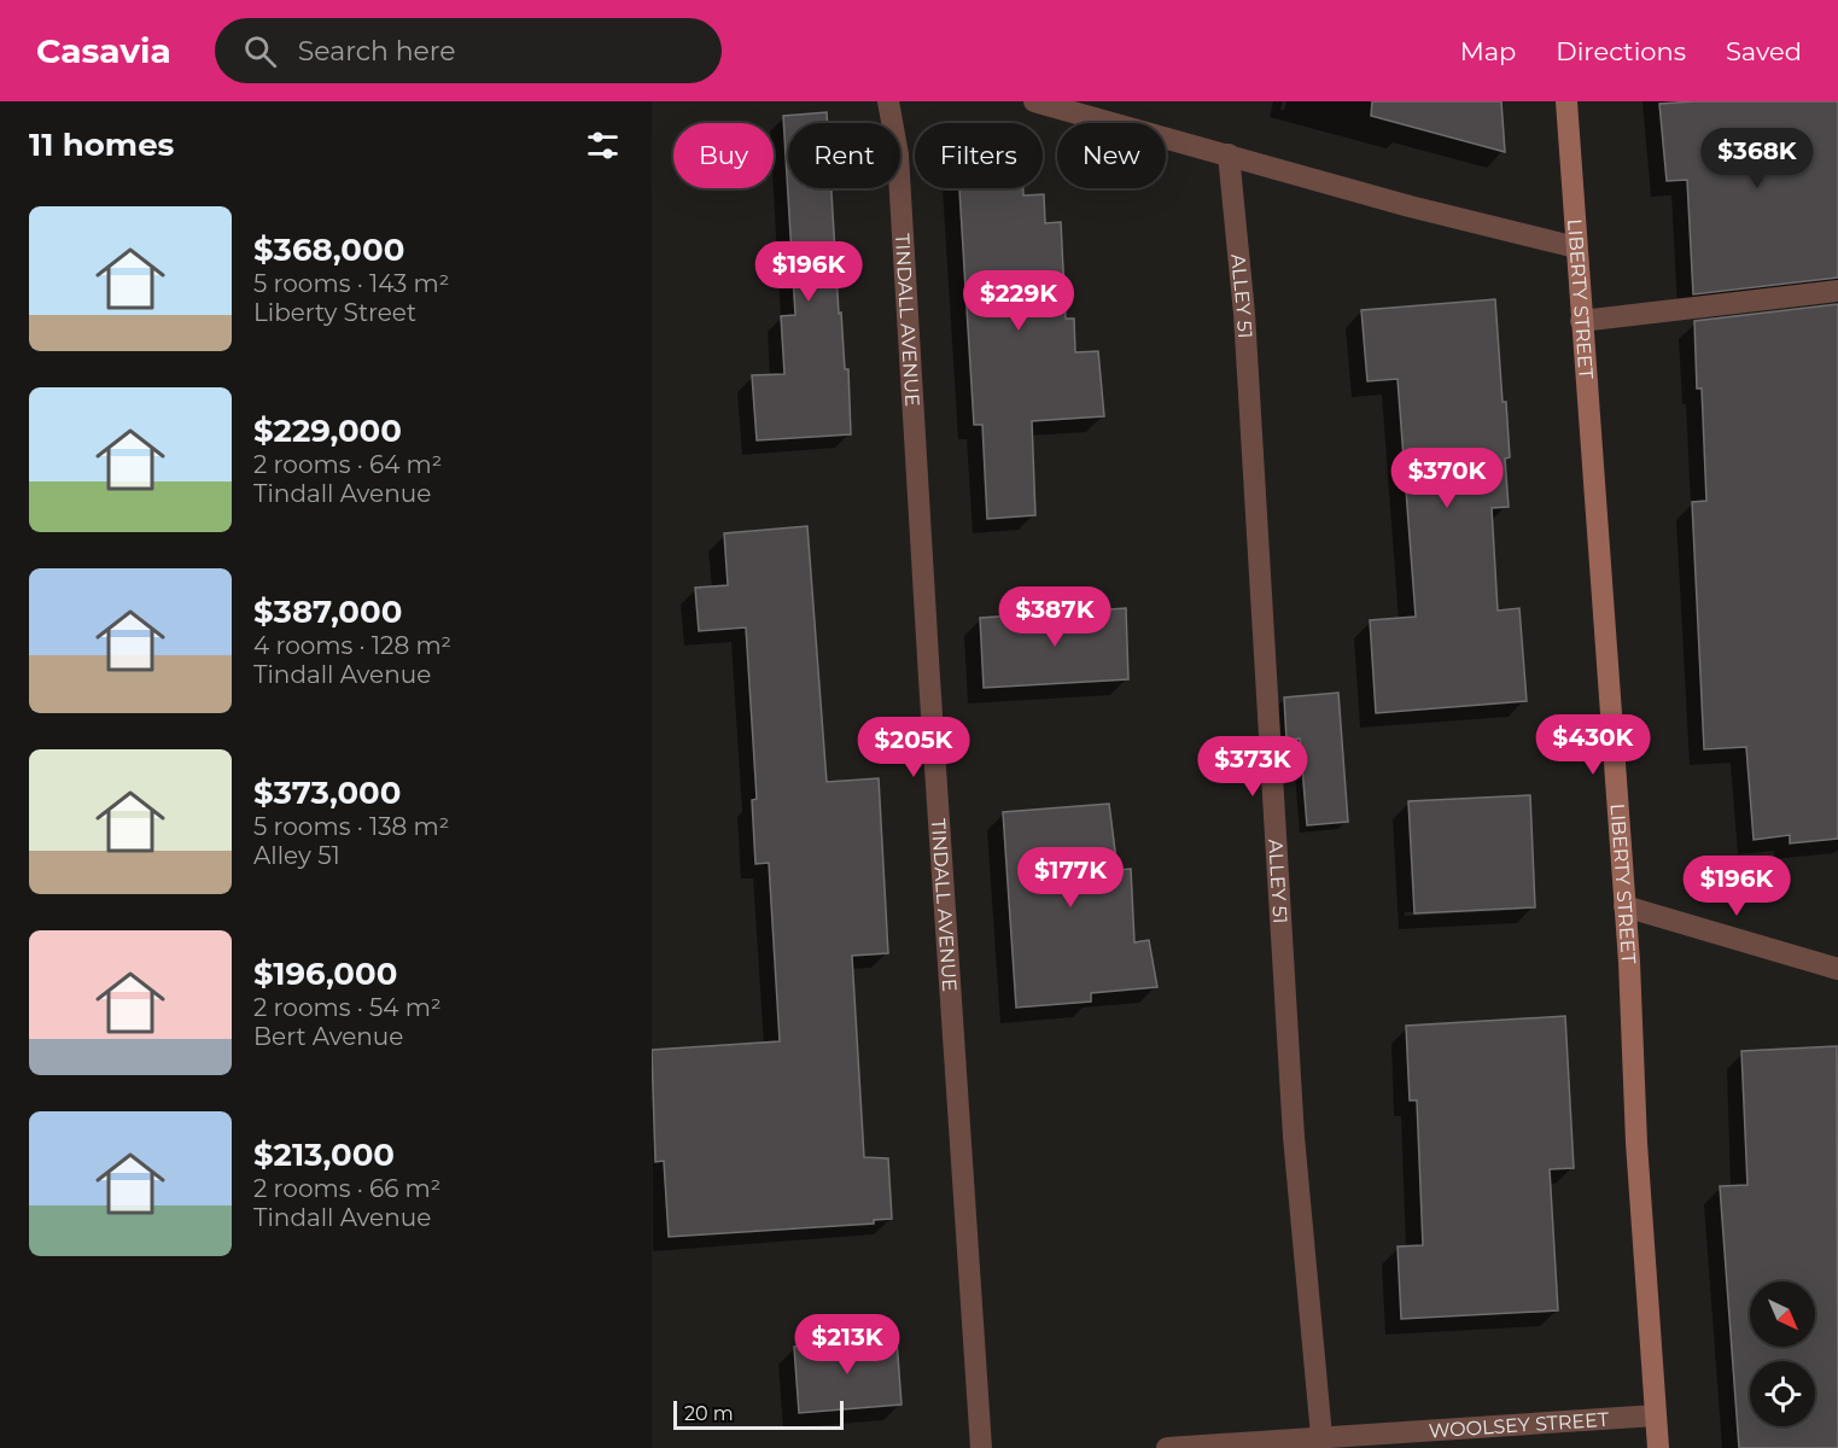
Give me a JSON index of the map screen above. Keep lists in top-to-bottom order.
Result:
{
  "streets": {
    "street": [
      "ALLEY 51",
      "LIBERTY STREET",
      "TINDALL AVENUE",
      "WOOLSEY STREET"
    ]
  },
  "crossings": [
    ["ALLEY 51", "WOOLSEY STREET"],
    ["LIBERTY STREET", "WOOLSEY STREET"]
  ],
  "scale_bar": "20 m",
  "north": "bottom right",
  "page": {
    "header": "Casavia",
    "search": "Search here",
    "nav": ["Map", "Directions", "Saved"],
    "heading": "11 homes",
    "chip": [
      "Buy",
      "Rent",
      "Filters",
      "New"
    ],
    "price": [
      "$368K",
      "$196K",
      "$229K",
      "$370K",
      "$387K",
      "$430K",
      "$205K",
      "$373K",
      "$177K",
      "$196K",
      "$213K"
    ],
    "list": [
      {
        "name": "$368,000",
        "note": "5 rooms · 143 m² · Liberty Street"
      },
      {
        "name": "$229,000",
        "note": "2 rooms · 64 m² · Tindall Avenue"
      },
      {
        "name": "$387,000",
        "note": "4 rooms · 128 m² · Tindall Avenue"
      },
      {
        "name": "$373,000",
        "note": "5 rooms · 138 m² · Alley 51"
      },
      {
        "name": "$196,000",
        "note": "2 rooms · 54 m² · Bert Avenue"
      },
      {
        "name": "$213,000",
        "note": "2 rooms · 66 m² · Tindall Avenue"
      }
    ],
    "scale": "20 m"
  }
}
